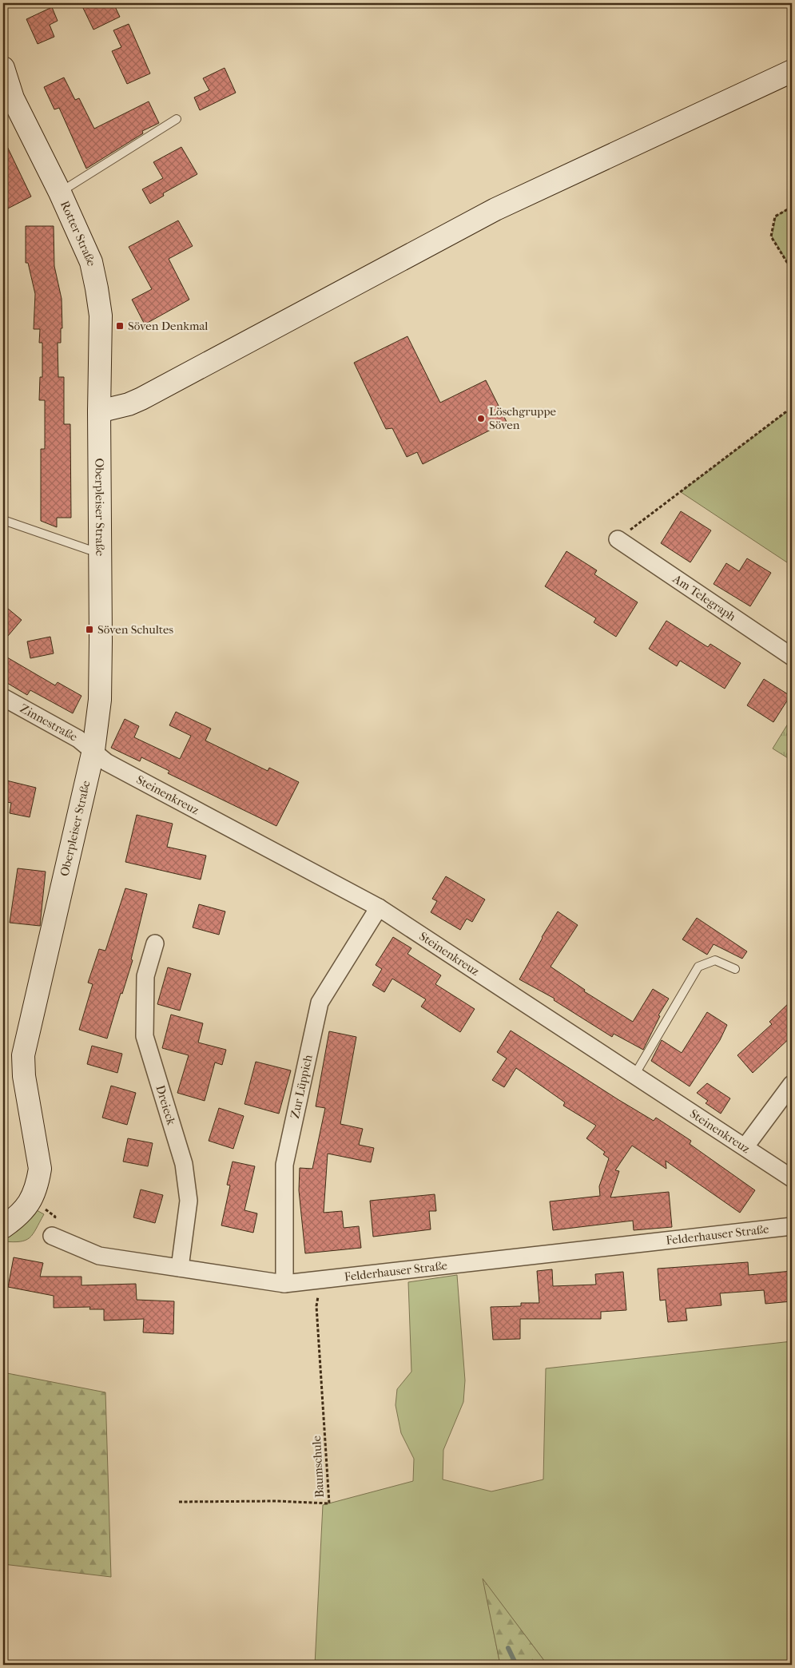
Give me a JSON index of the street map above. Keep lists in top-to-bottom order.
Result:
{
  "streets": {
    "main road": ["Rotter Straße", "Oberpleiser Straße"],
    "street": [
      "Am Telegraph",
      "Zinnestraße",
      "Steinenkreuz",
      "Zur Lüppich",
      "Dreieck",
      "Felderhauser Straße"
    ],
    "path": ["Baumschule"]
  },
  "crossings": [
    ["Rotter Straße", "Oberpleiser Straße"],
    ["Oberpleiser Straße", "Zinnestraße"],
    ["Oberpleiser Straße", "Steinenkreuz"],
    ["Zinnestraße", "Steinenkreuz"],
    ["Steinenkreuz", "Zur Lüppich"],
    ["Zur Lüppich", "Felderhauser Straße"],
    ["Dreieck", "Felderhauser Straße"],
    ["Felderhauser Straße", "Baumschule"]
  ],
  "places": {
    "transit": ["Söven Denkmal", "Söven Schultes"],
    "other": ["Löschgruppe Söven"]
  }
}
